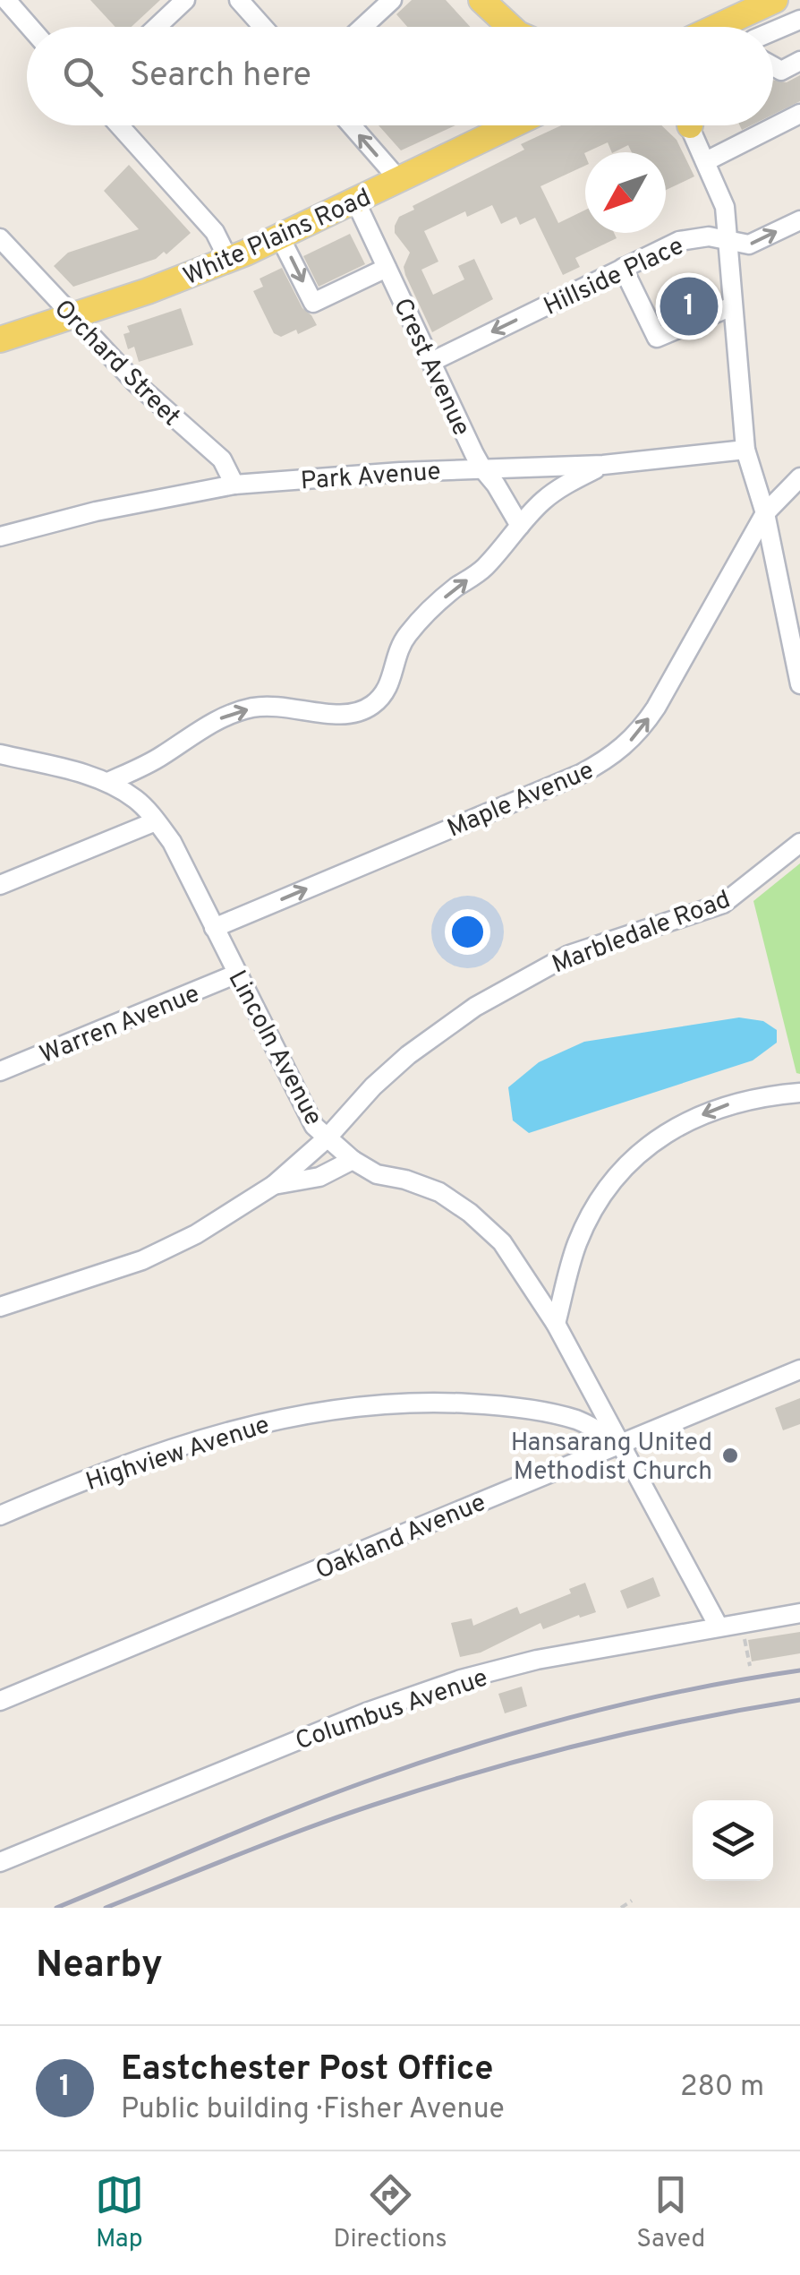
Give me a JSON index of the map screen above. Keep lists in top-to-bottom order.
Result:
{
  "streets": {
    "main road": ["White Plains Road"],
    "street": [
      "Hillside Place",
      "Orchard Street",
      "Crest Avenue",
      "Park Avenue",
      "Maple Avenue",
      "Marbledale Road",
      "Warren Avenue",
      "Lincoln Avenue",
      "Highview Avenue",
      "Oakland Avenue",
      "Columbus Avenue"
    ]
  },
  "crossings": [
    ["White Plains Road", "Orchard Street"],
    ["White Plains Road", "Crest Avenue"],
    ["Hillside Place", "Crest Avenue"],
    ["Orchard Street", "Park Avenue"],
    ["Crest Avenue", "Park Avenue"],
    ["Maple Avenue", "Lincoln Avenue"],
    ["Marbledale Road", "Lincoln Avenue"],
    ["Warren Avenue", "Lincoln Avenue"],
    ["Lincoln Avenue", "Highview Avenue"],
    ["Lincoln Avenue", "Oakland Avenue"],
    ["Lincoln Avenue", "Columbus Avenue"],
    ["Highview Avenue", "Oakland Avenue"]
  ],
  "one_way": ["Maple Avenue"],
  "places": ["Hansarang United Methodist Church"],
  "north": "bottom left",
  "page": {
    "search": "Search here",
    "pins": "1",
    "heading": "Nearby",
    "list": [
      {
        "mark": "1",
        "name": "Eastchester Post Office",
        "note": "Public building · Fisher Avenue",
        "value": "280 m"
      }
    ],
    "nav": ["Map", "Directions", "Saved"]
  }
}
